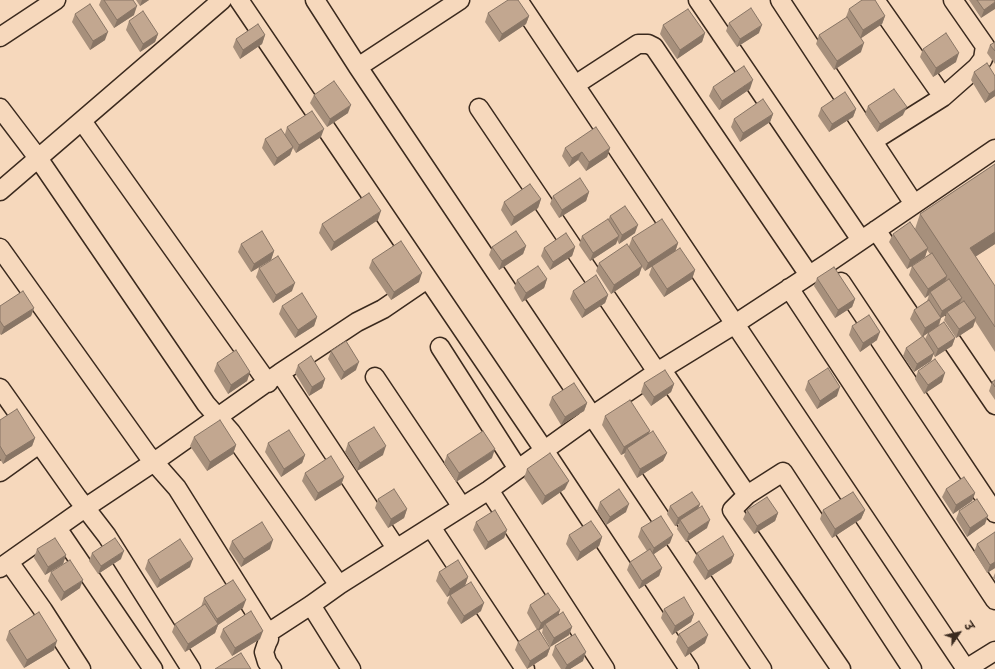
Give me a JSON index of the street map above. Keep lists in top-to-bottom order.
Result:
{
  "north": "top right"
}
